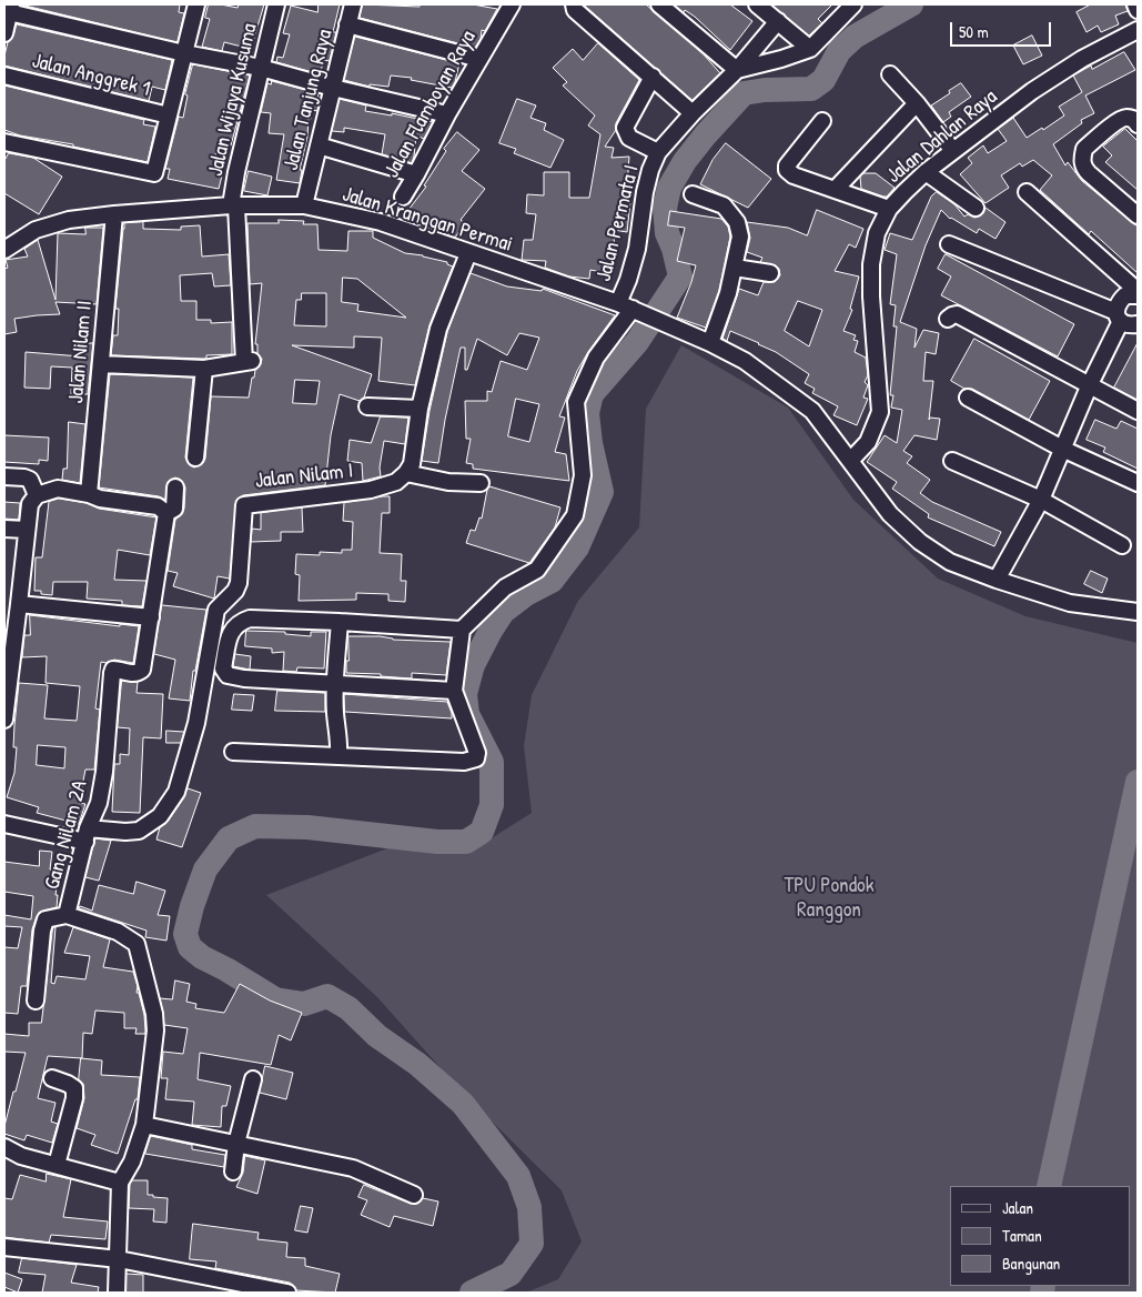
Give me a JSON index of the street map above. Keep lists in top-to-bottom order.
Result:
{
  "streets": {
    "street": [
      "Jalan Anggrek 1",
      "Jalan Wijaya Kusuma",
      "Jalan Tanjung Raya",
      "Jalan Flamboyan Raya",
      "Jalan Dahlan Raya",
      "Jalan Kranggan Permai",
      "Jalan Permata I",
      "Jalan Nilam II",
      "Jalan Nilam I",
      "Gang Nilam 2A"
    ]
  },
  "crossings": [
    ["Jalan Wijaya Kusuma", "Jalan Kranggan Permai"],
    ["Jalan Tanjung Raya", "Jalan Kranggan Permai"],
    ["Jalan Dahlan Raya", "Jalan Kranggan Permai"],
    ["Jalan Kranggan Permai", "Jalan Permata I"],
    ["Jalan Kranggan Permai", "Jalan Nilam II"],
    ["Jalan Nilam I", "Gang Nilam 2A"]
  ],
  "parks": ["TPU Pondok Ranggon"],
  "legend": ["Jalan", "Taman", "Bangunan"],
  "scale_bar": "50 m"
}
